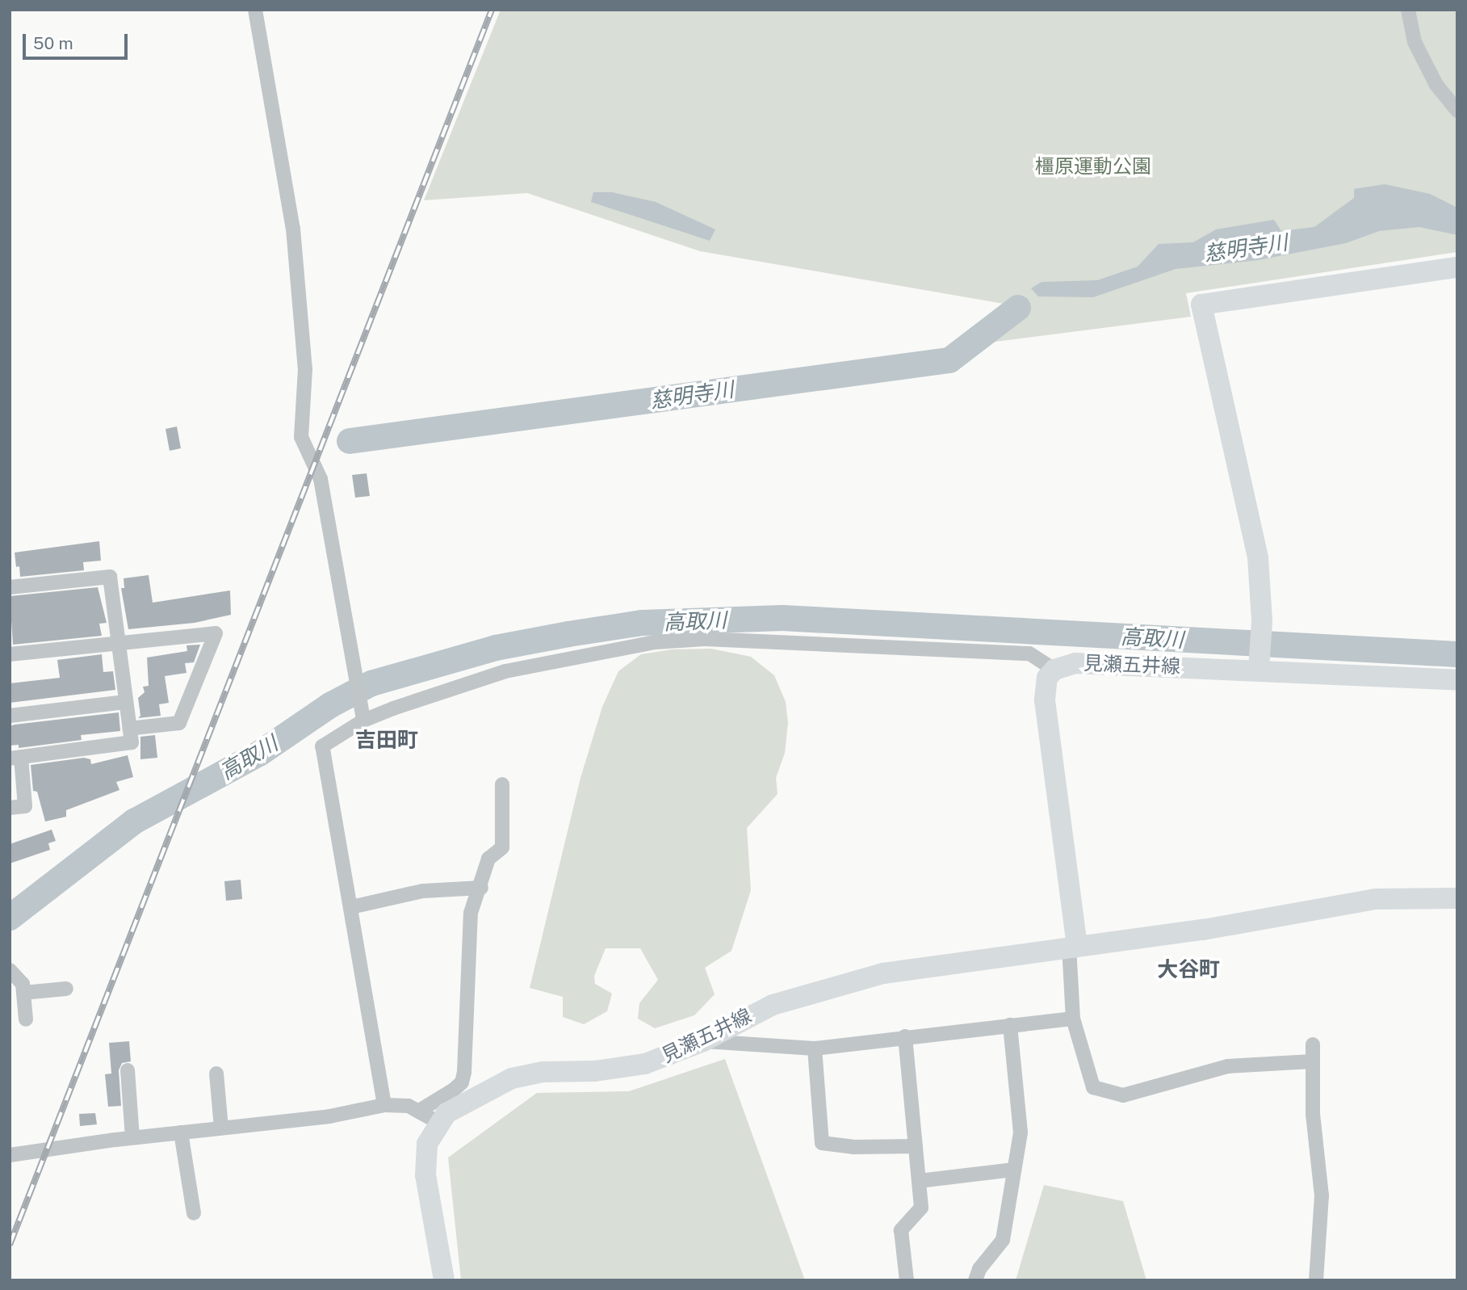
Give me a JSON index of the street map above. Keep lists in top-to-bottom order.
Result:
{
  "streets": {
    "main road": ["見瀬五井線"]
  },
  "districts": ["吉田町", "大谷町"],
  "water": ["慈明寺川", "高取川"],
  "parks": ["橿原運動公園"],
  "scale_bar": "50 m"
}
